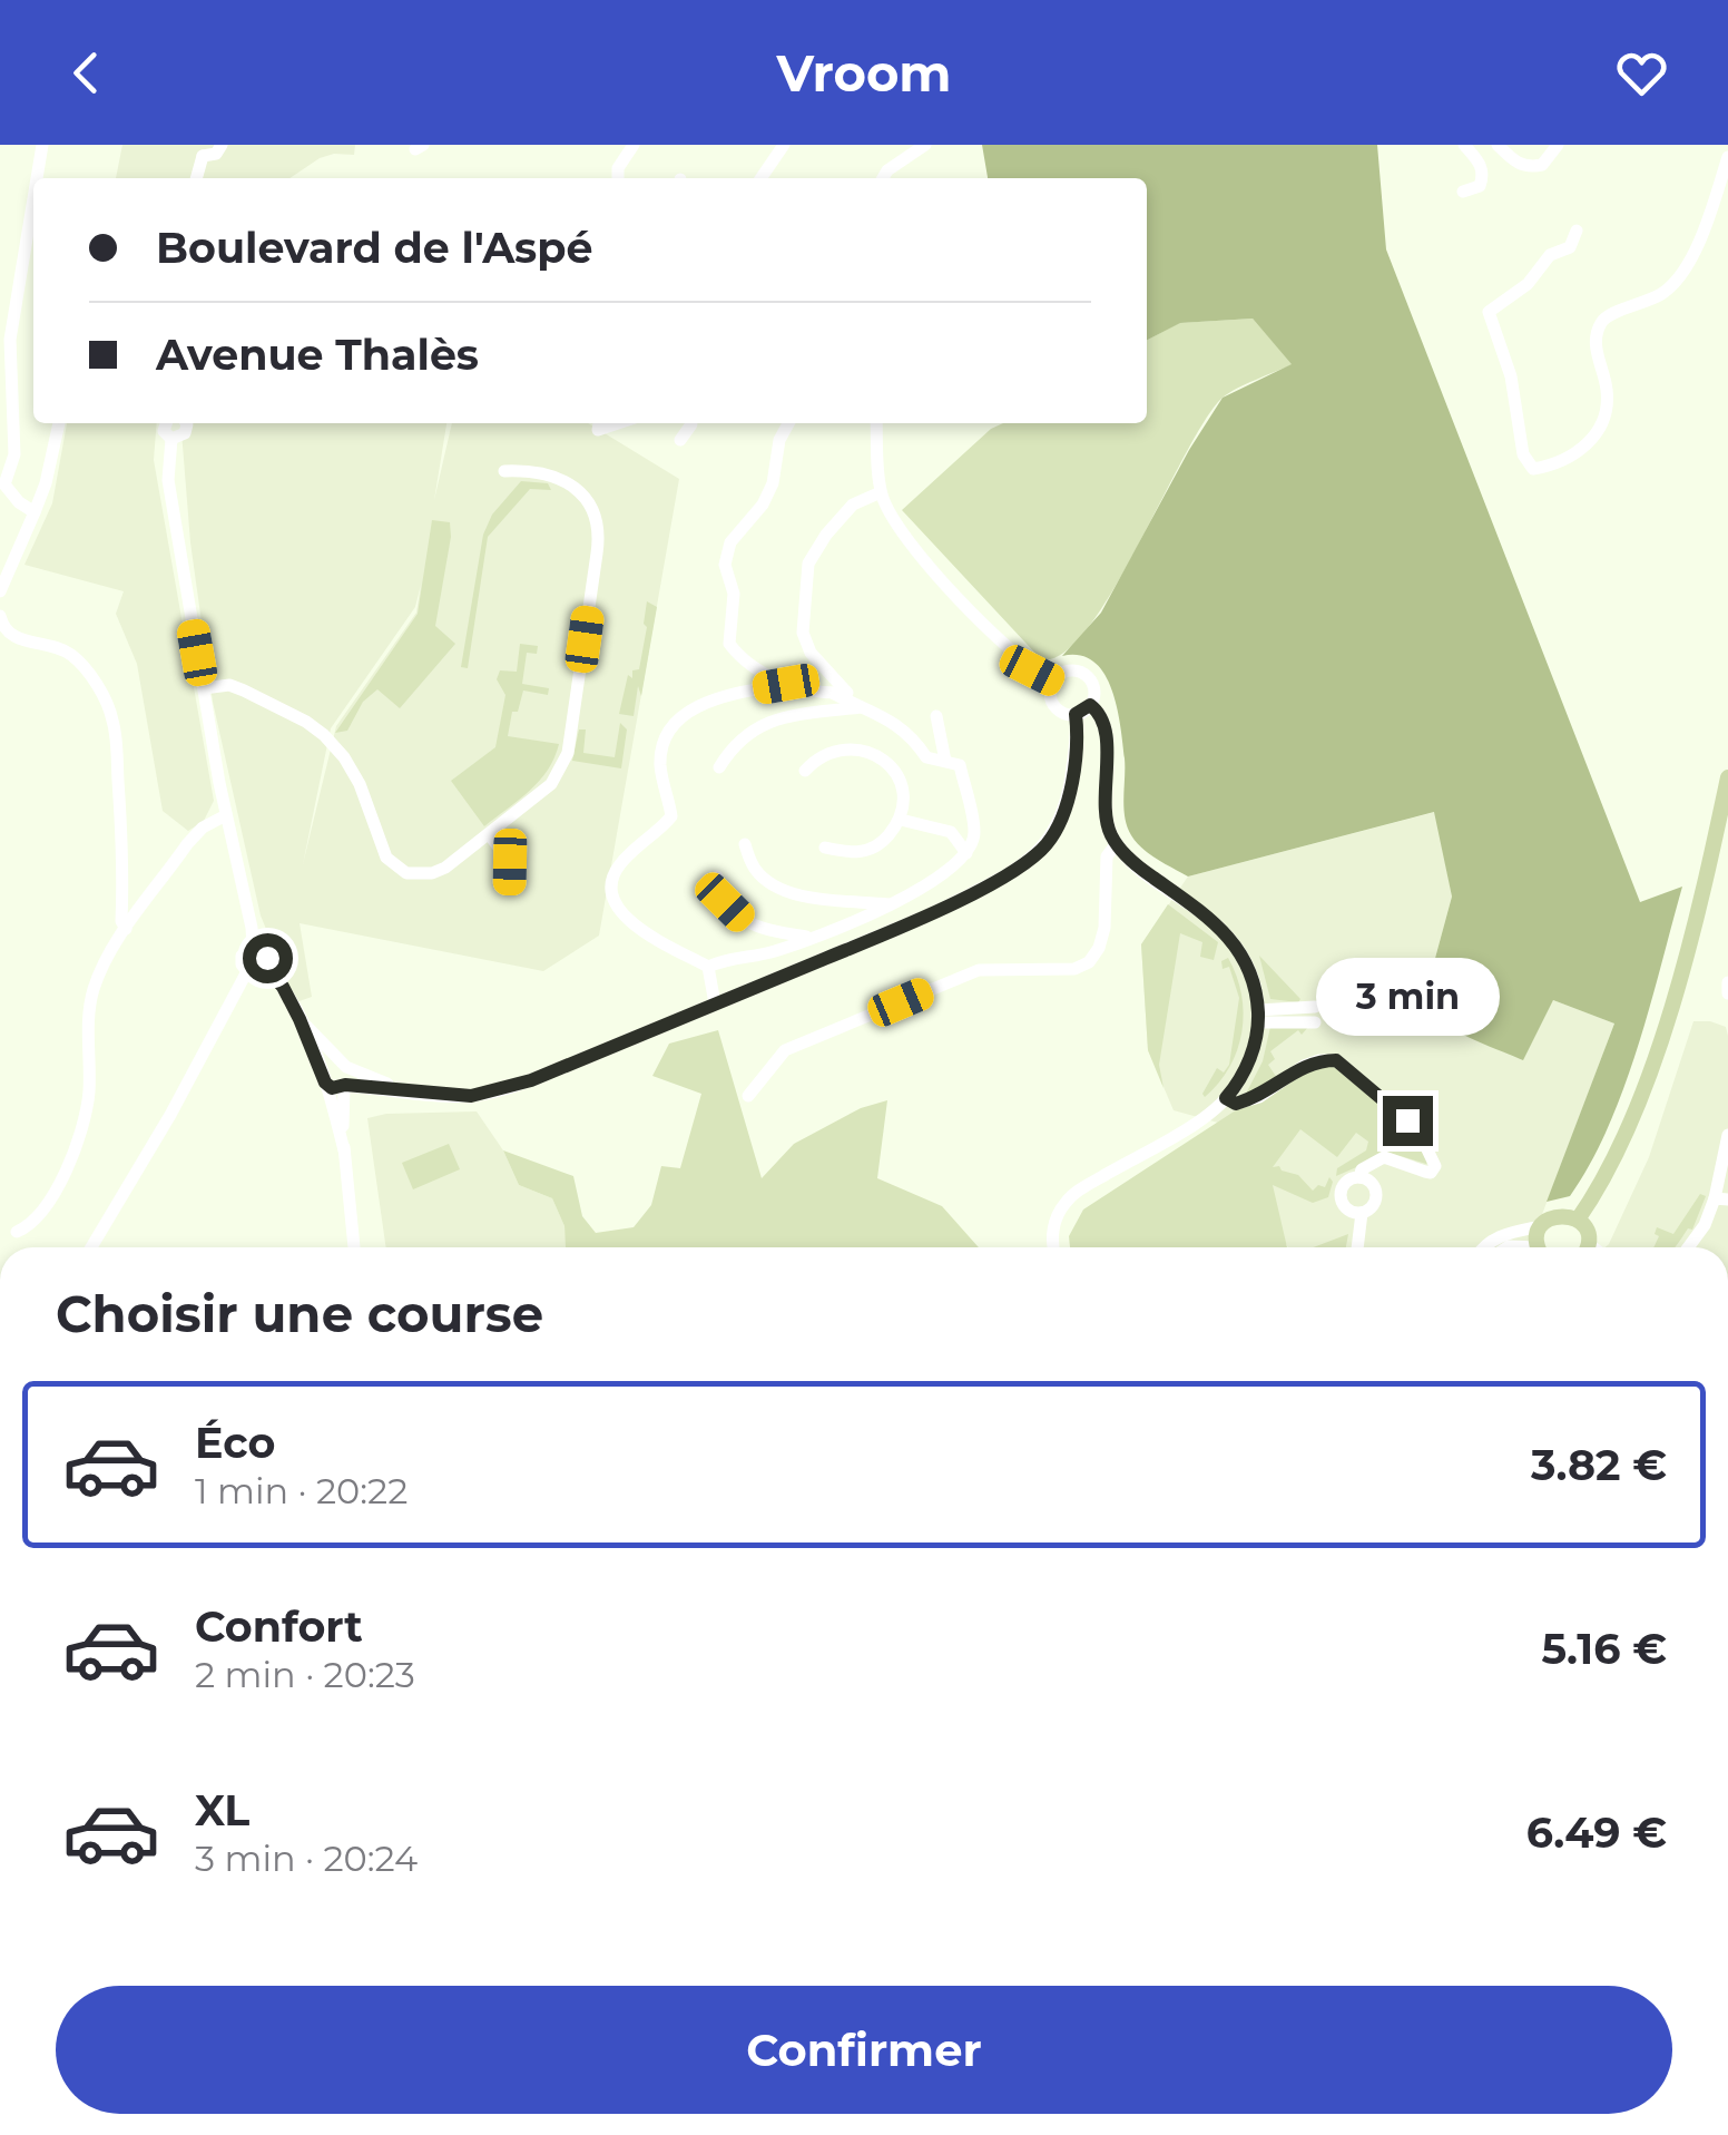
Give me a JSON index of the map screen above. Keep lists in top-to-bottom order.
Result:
{
  "page": {
    "header": "Vroom",
    "banner": ["Boulevard de l'Aspé", "Avenue Thalès"],
    "bubble": "3 min",
    "heading": "Choisir une course",
    "list": [
      {
        "name": "Éco",
        "note": "1 min · 20:22",
        "value": "3.82 €"
      },
      {
        "name": "Confort",
        "note": "2 min · 20:23",
        "value": "5.16 €"
      },
      {
        "name": "XL",
        "note": "3 min · 20:24",
        "value": "6.49 €"
      }
    ],
    "buttons": "Confirmer"
  }
}
